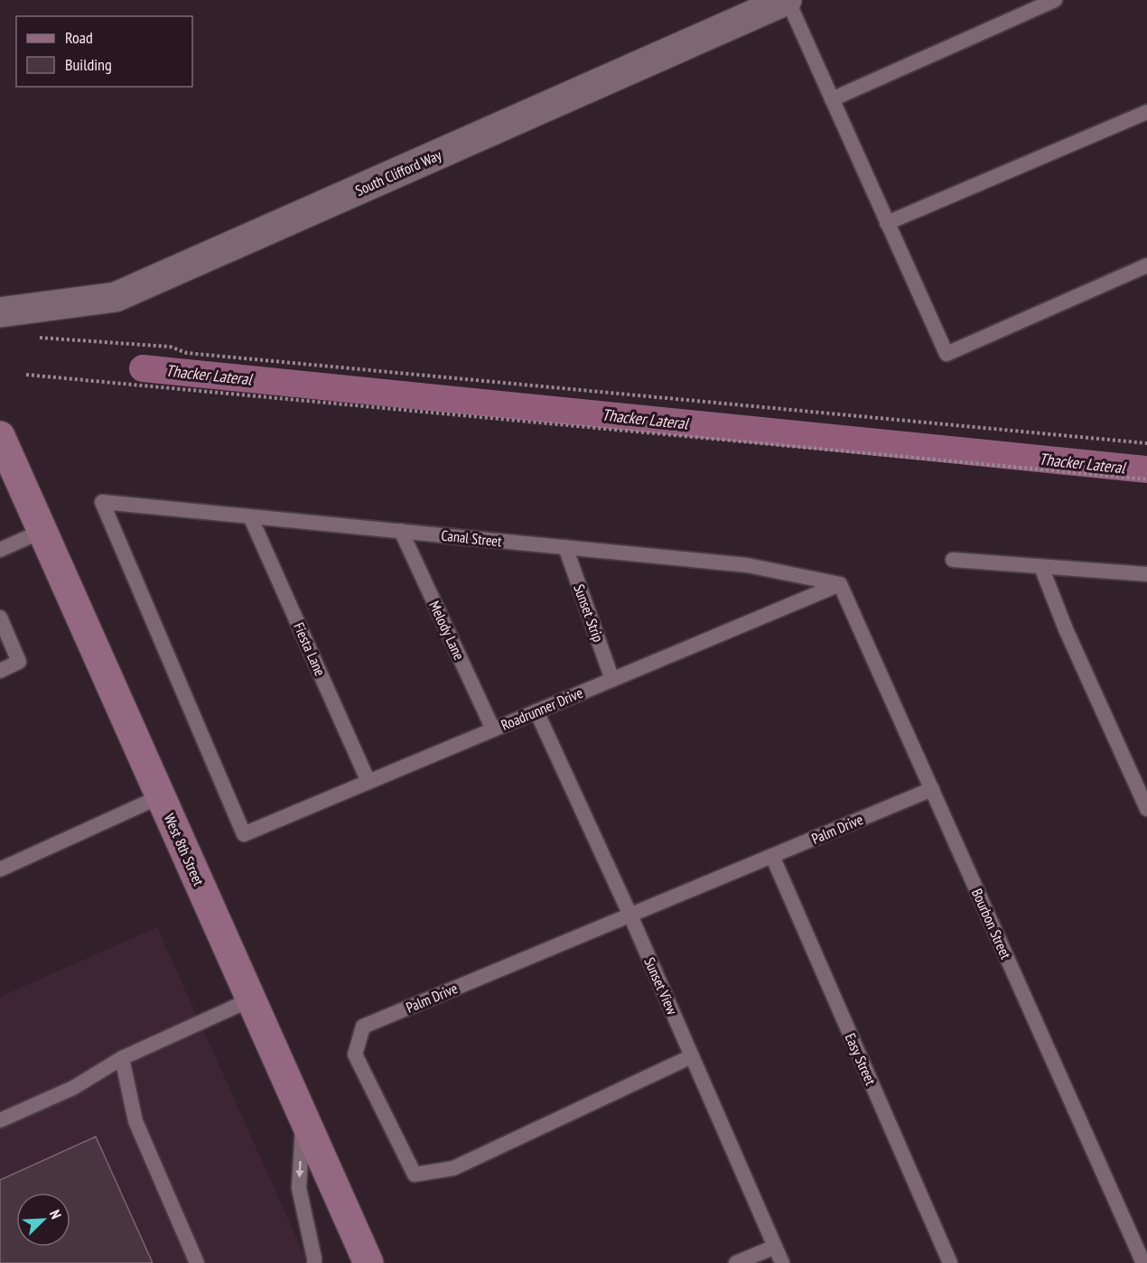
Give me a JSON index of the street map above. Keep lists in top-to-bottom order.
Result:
{
  "streets": {
    "main road": ["West 8th Street"],
    "street": ["South Clifford Way"],
    "lane": [
      "Canal Street",
      "Sunset Strip",
      "Melody Lane",
      "Fiesta Lane",
      "Roadrunner Drive",
      "Palm Drive",
      "Bourbon Street",
      "Sunset View",
      "Easy Street"
    ]
  },
  "crossings": [
    ["Canal Street", "Sunset Strip"],
    ["Canal Street", "Melody Lane"],
    ["Canal Street", "Fiesta Lane"],
    ["Canal Street", "Roadrunner Drive"],
    ["Canal Street", "Bourbon Street"],
    ["Sunset Strip", "Roadrunner Drive"],
    ["Melody Lane", "Roadrunner Drive"],
    ["Fiesta Lane", "Roadrunner Drive"],
    ["Roadrunner Drive", "Bourbon Street"],
    ["Roadrunner Drive", "Sunset View"],
    ["Palm Drive", "Bourbon Street"],
    ["Palm Drive", "Sunset View"],
    ["Palm Drive", "Easy Street"]
  ],
  "water": ["Thacker Lateral"],
  "legend": ["Road", "Building"],
  "north": "top right"
}
